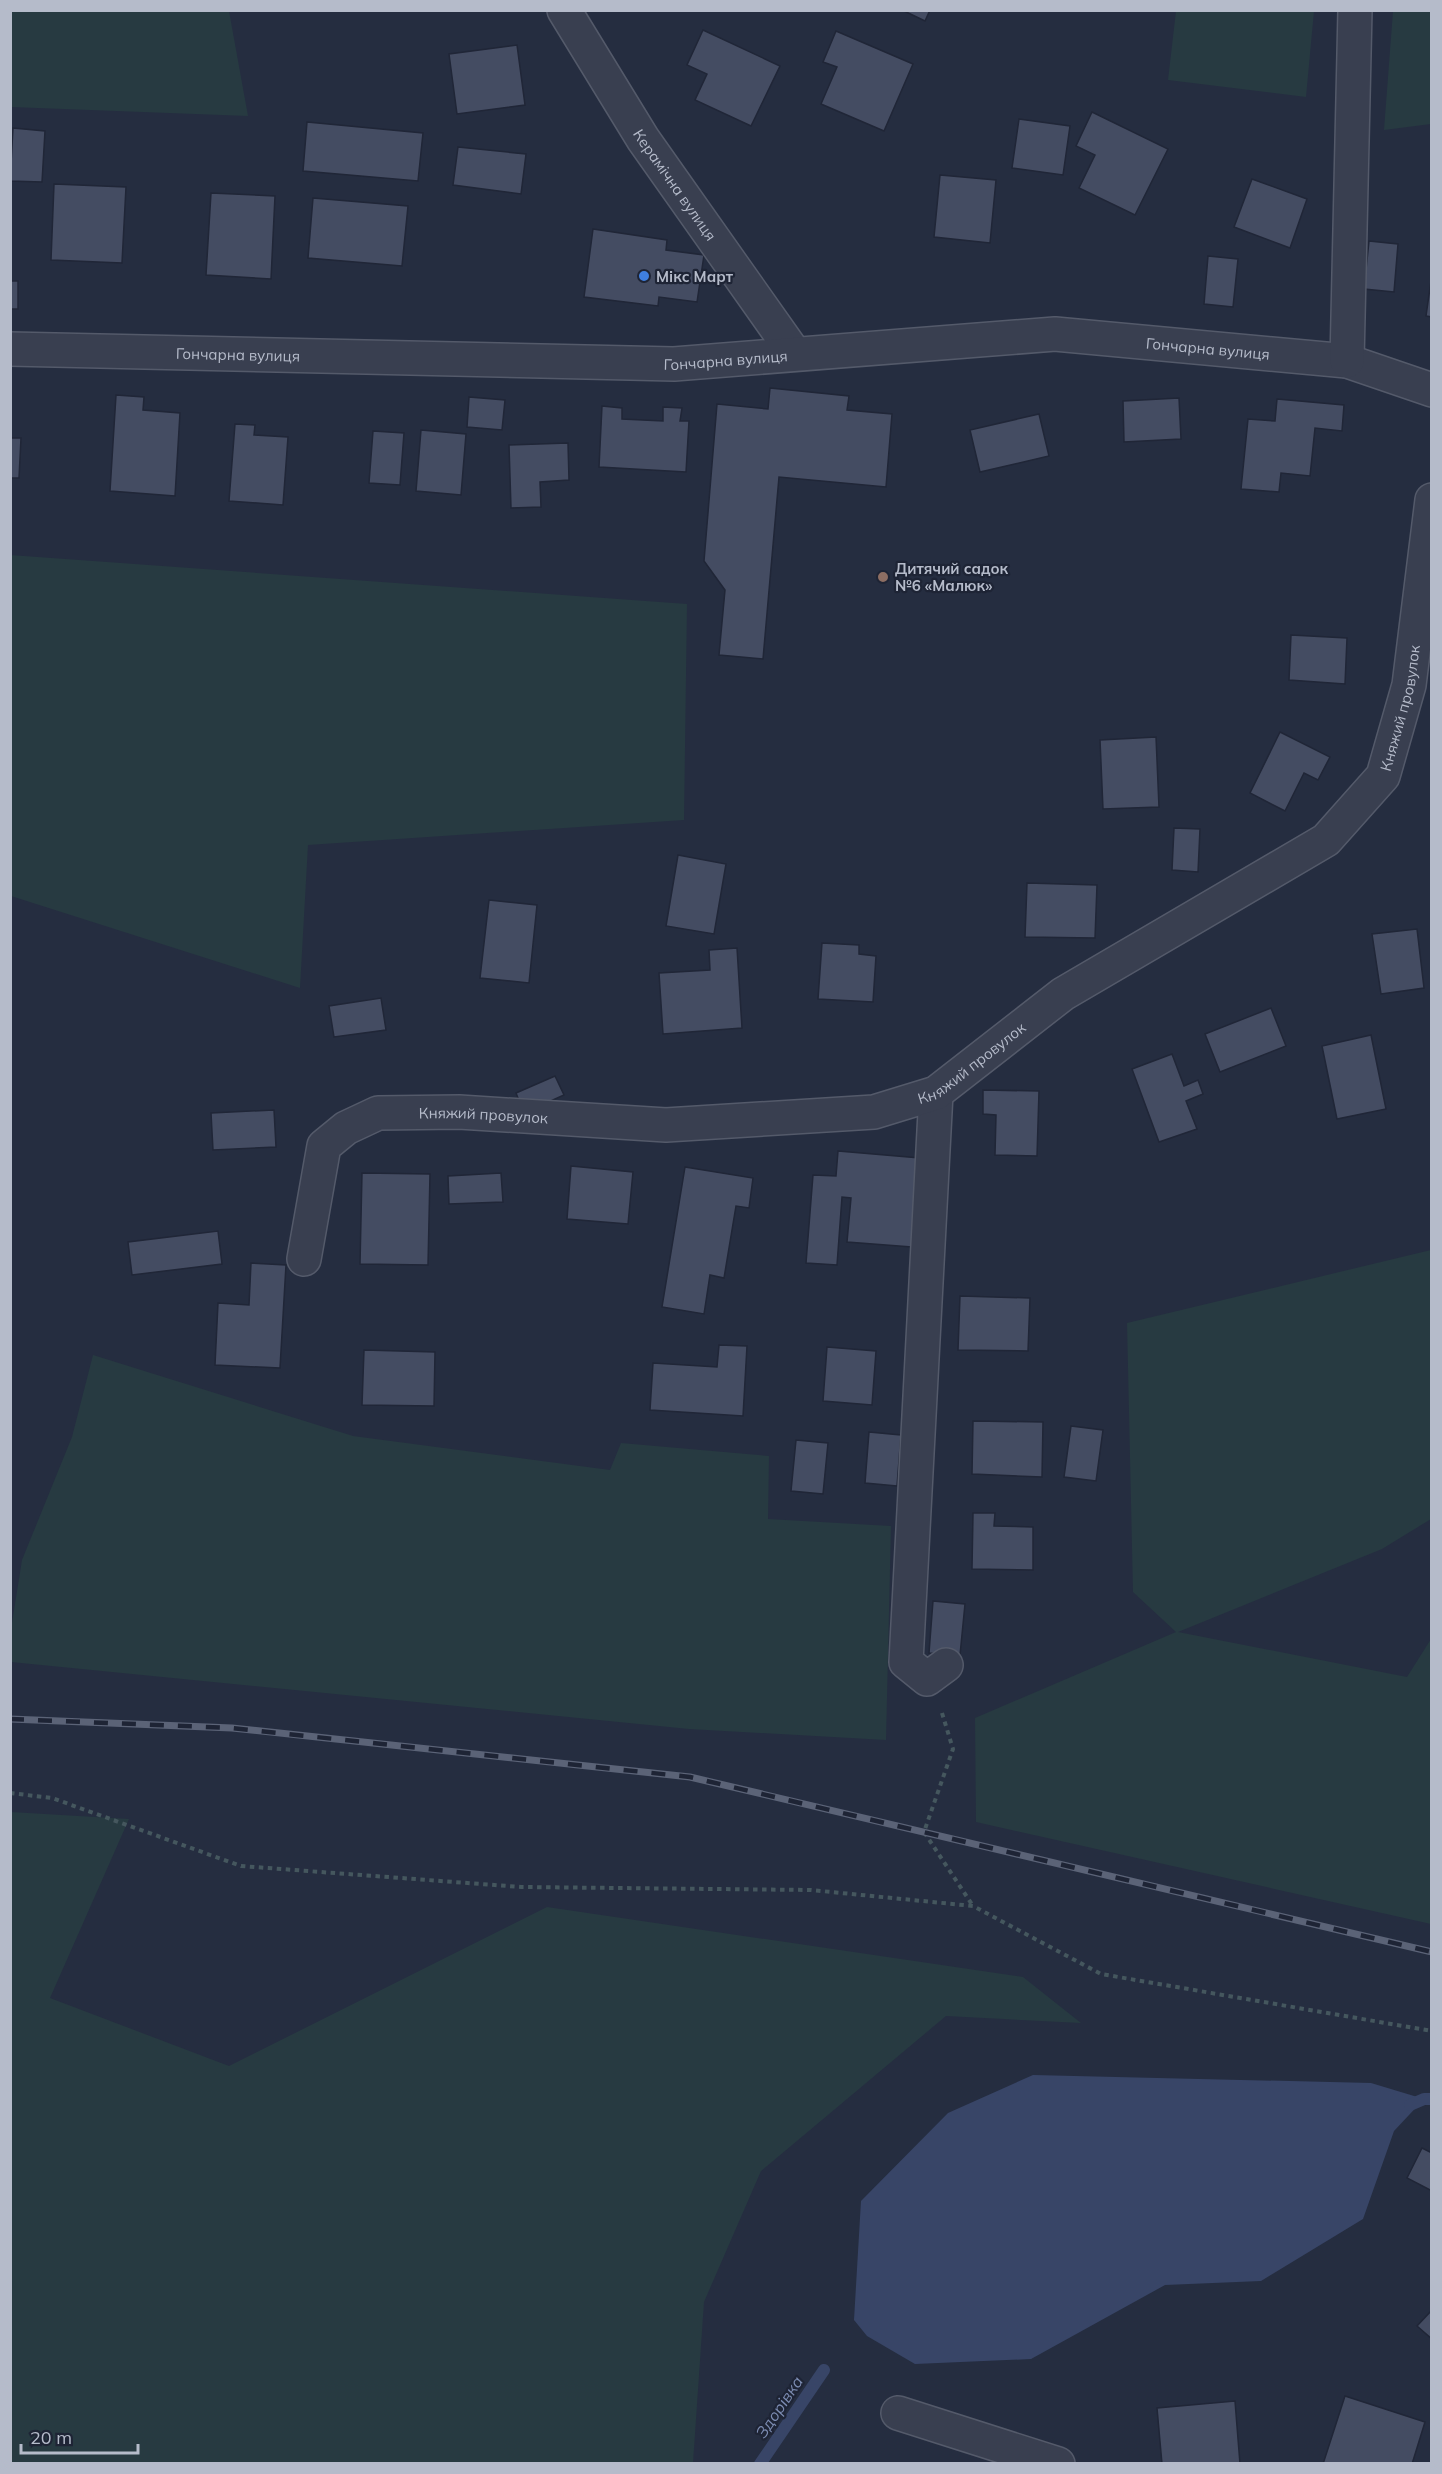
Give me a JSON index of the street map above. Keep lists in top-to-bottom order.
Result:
{
  "streets": {
    "street": ["Керамічна вулиця", "Гончарна вулиця", "Княжий провулок"]
  },
  "crossings": [
    ["Керамічна вулиця", "Гончарна вулиця"]
  ],
  "water": ["Здорівка"],
  "places": ["Мікс Март", "Дитячий садок №6 «Малюк»"],
  "scale_bar": "20 m"
}
